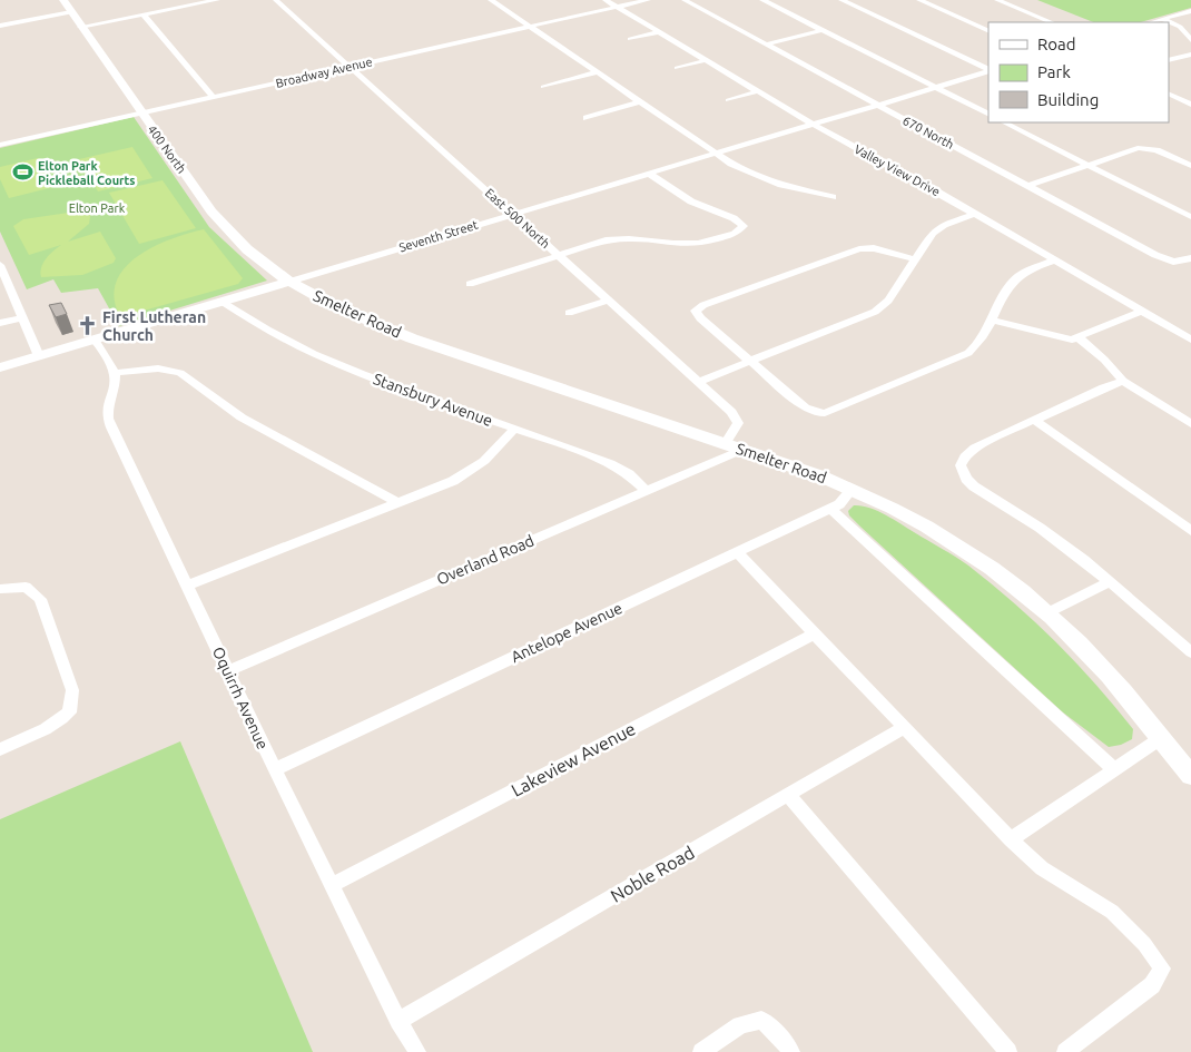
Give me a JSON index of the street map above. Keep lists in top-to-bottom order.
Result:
{
  "streets": {
    "street": [
      "Broadway Avenue",
      "670 North",
      "400 North",
      "Valley View Drive",
      "East 500 North",
      "Seventh Street",
      "Smelter Road",
      "Stansbury Avenue",
      "Overland Road",
      "Antelope Avenue",
      "Oquirrh Avenue",
      "Lakeview Avenue",
      "Noble Road"
    ]
  },
  "crossings": [
    ["Broadway Avenue", "400 North"],
    ["Broadway Avenue", "Valley View Drive"],
    ["Broadway Avenue", "East 500 North"],
    ["670 North", "Seventh Street"],
    ["400 North", "Seventh Street"],
    ["400 North", "Smelter Road"],
    ["Valley View Drive", "Seventh Street"],
    ["East 500 North", "Seventh Street"],
    ["East 500 North", "Smelter Road"],
    ["Seventh Street", "Smelter Road"],
    ["Seventh Street", "Stansbury Avenue"],
    ["Smelter Road", "Overland Road"],
    ["Smelter Road", "Antelope Avenue"],
    ["Stansbury Avenue", "Overland Road"],
    ["Overland Road", "Oquirrh Avenue"],
    ["Antelope Avenue", "Oquirrh Avenue"],
    ["Oquirrh Avenue", "Lakeview Avenue"],
    ["Oquirrh Avenue", "Noble Road"]
  ],
  "parks": ["Elton Park"],
  "places": {
    "sports": ["Elton Park Pickleball Courts"],
    "church": ["First Lutheran Church"]
  },
  "legend": ["Road", "Park", "Building"]
}
